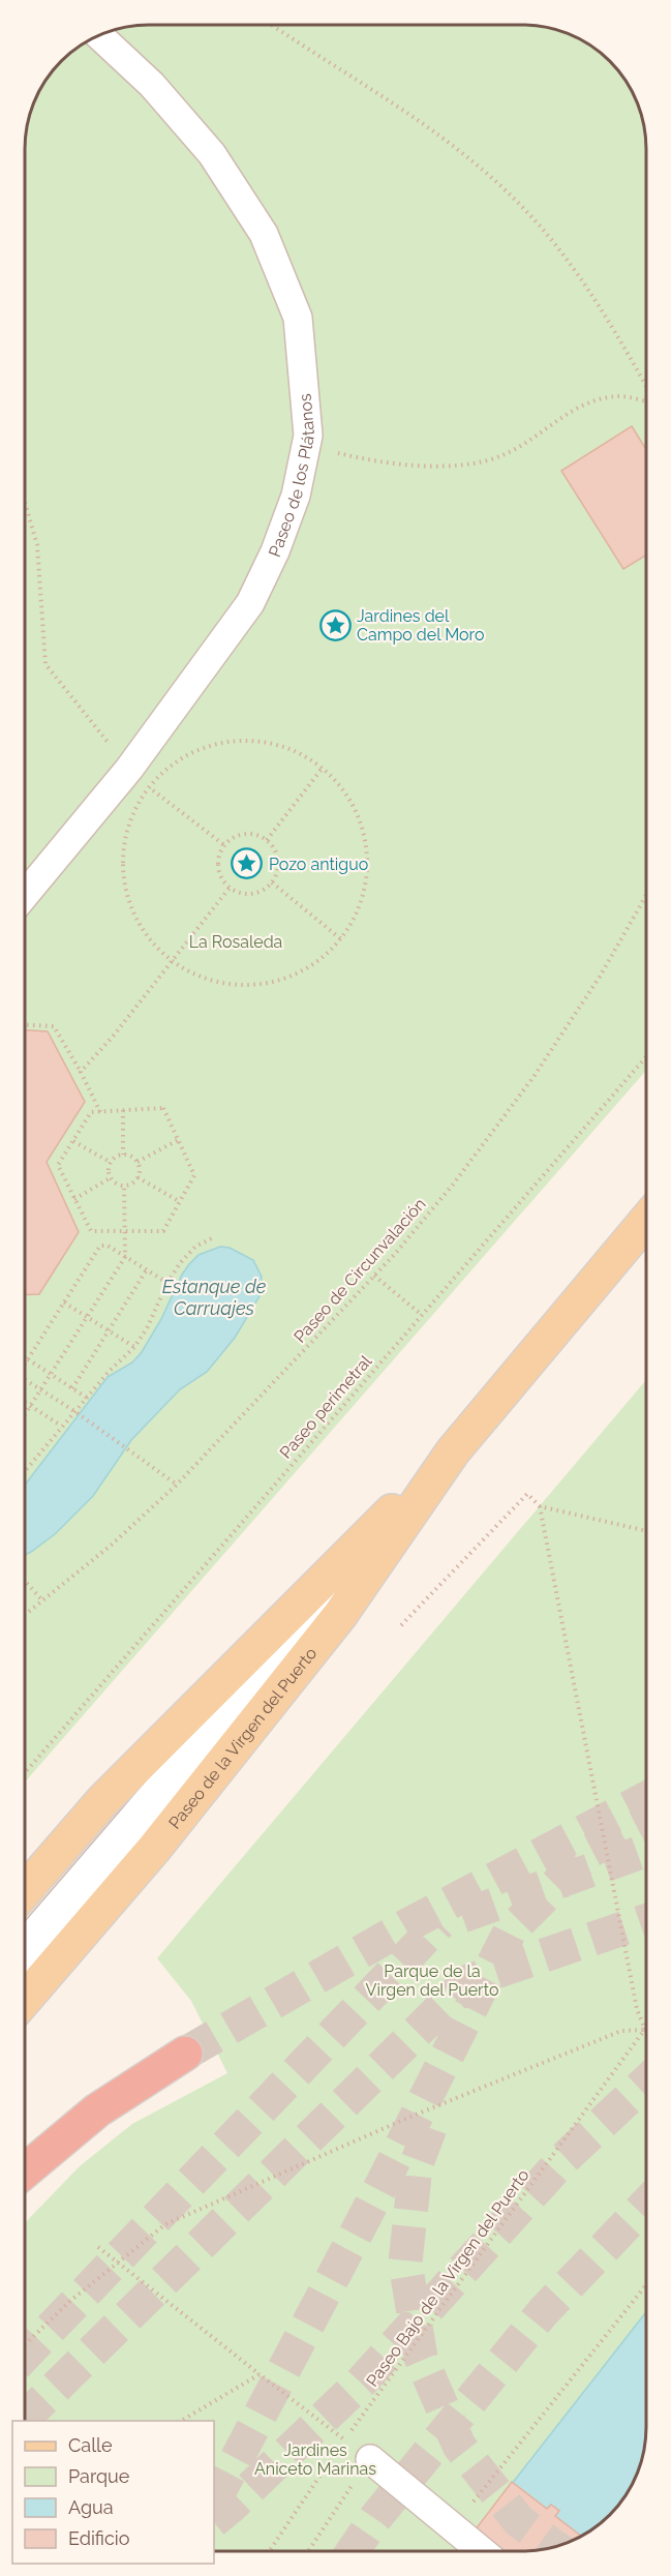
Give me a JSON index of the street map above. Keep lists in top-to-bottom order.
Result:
{
  "streets": {
    "main road": ["Paseo de la Virgen del Puerto"],
    "street": ["Paseo de los Plátanos"],
    "path": ["Paseo de Circunvalación", "Paseo perimetral", "Paseo Bajo de la Virgen del Puerto"]
  },
  "water": ["Estanque de Carruajes"],
  "parks": ["La Rosaleda", "Parque de la Virgen del Puerto", "Jardines Aniceto Marinas"],
  "places": {
    "place": ["Jardines del Campo del Moro", "Pozo antiguo"]
  },
  "legend": [
    "Calle",
    "Parque",
    "Agua",
    "Edificio"
  ]
}
